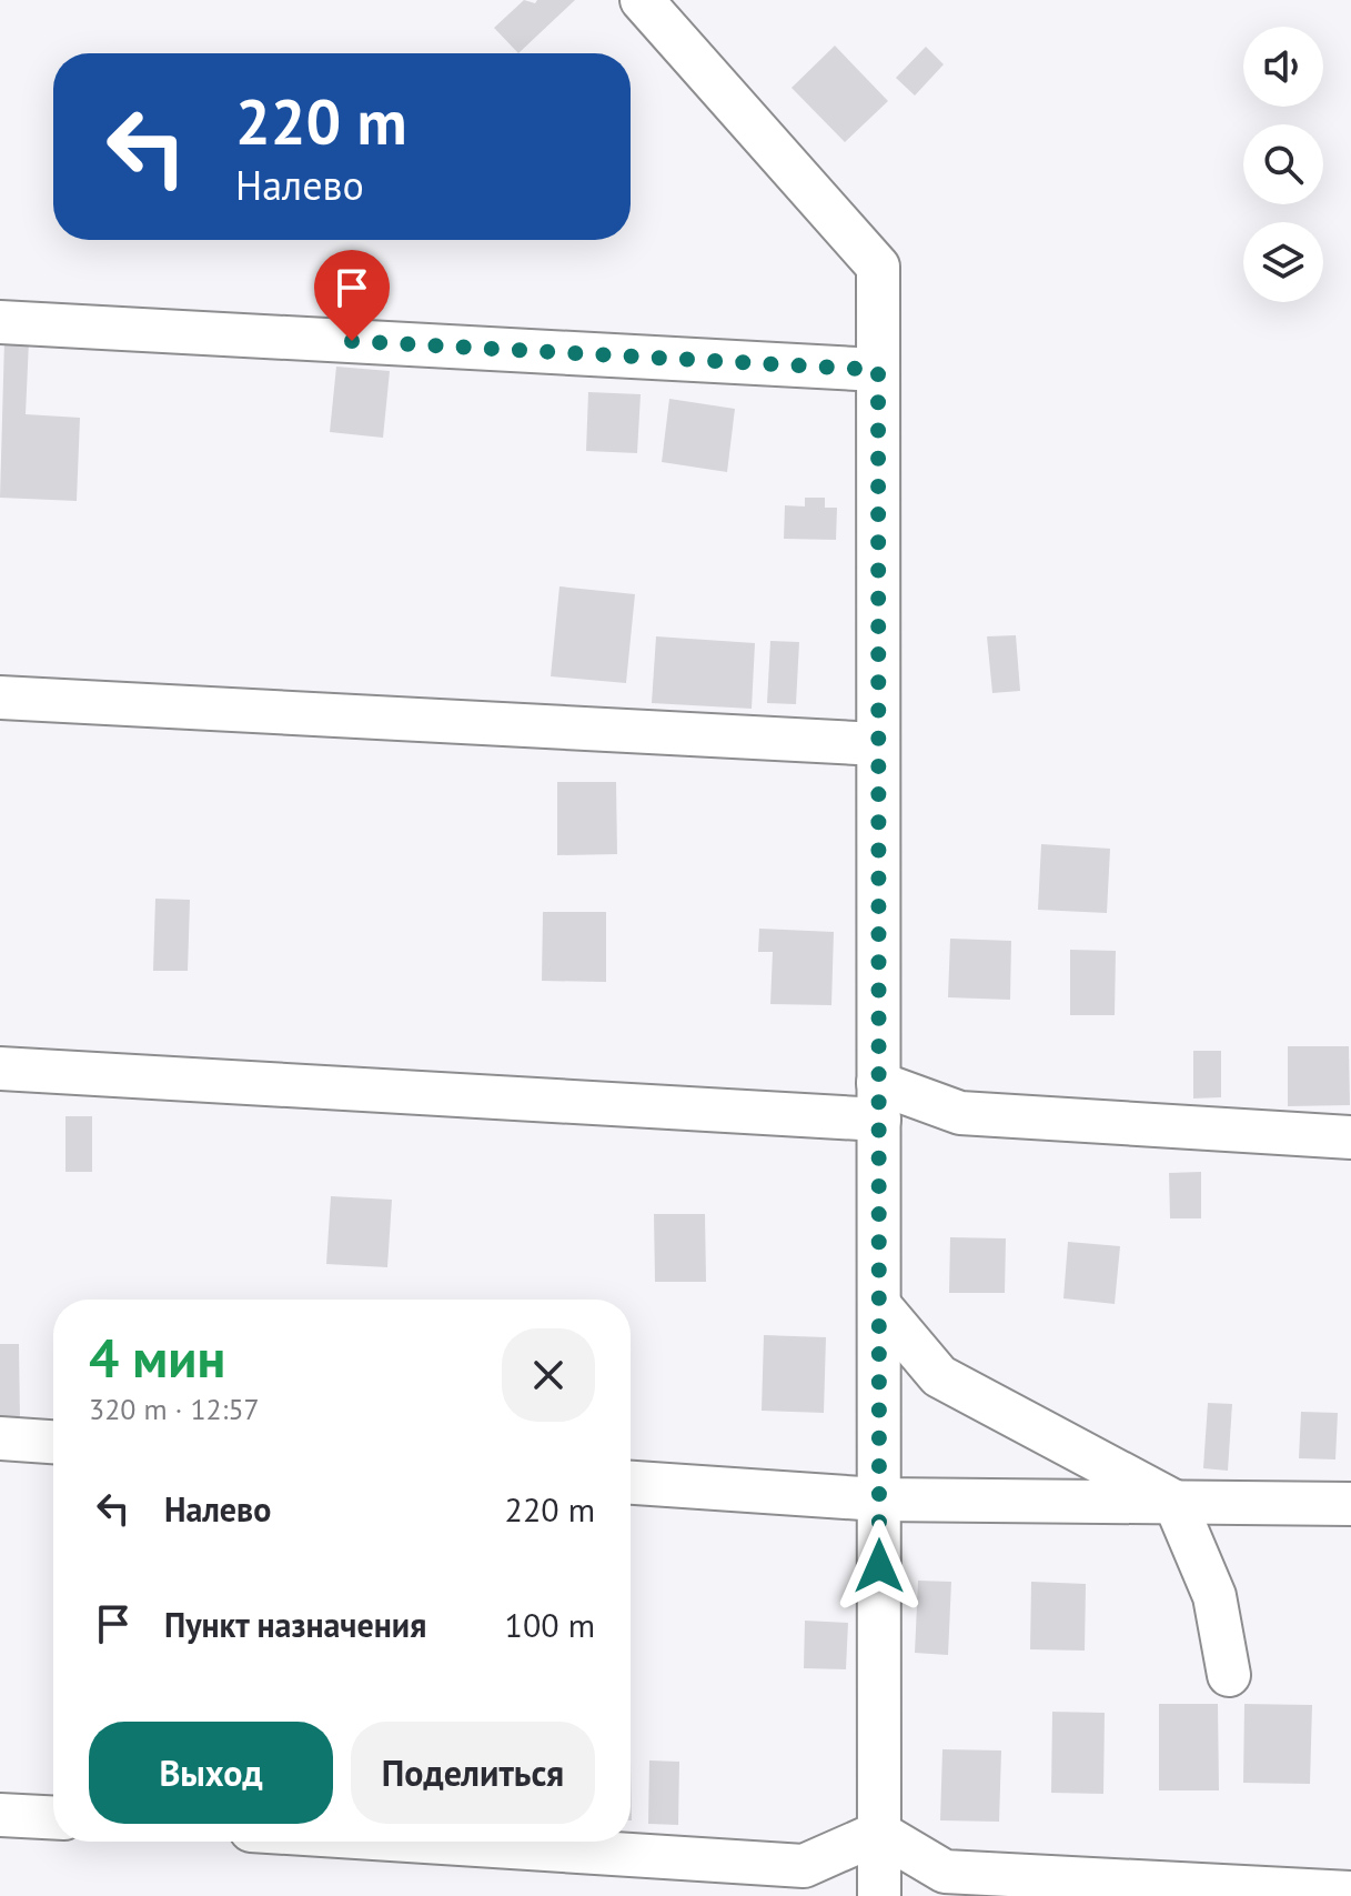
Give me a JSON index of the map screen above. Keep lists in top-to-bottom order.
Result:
{
  "page": {
    "turn": ["220 m", "Налево"],
    "heading": ["4 мин", "320 m · 12:57"],
    "list": [
      {
        "name": "Налево",
        "value": "220 m"
      },
      {
        "name": "Пункт назначения",
        "value": "100 m"
      }
    ],
    "buttons": ["Выход", "Поделиться"]
  }
}
